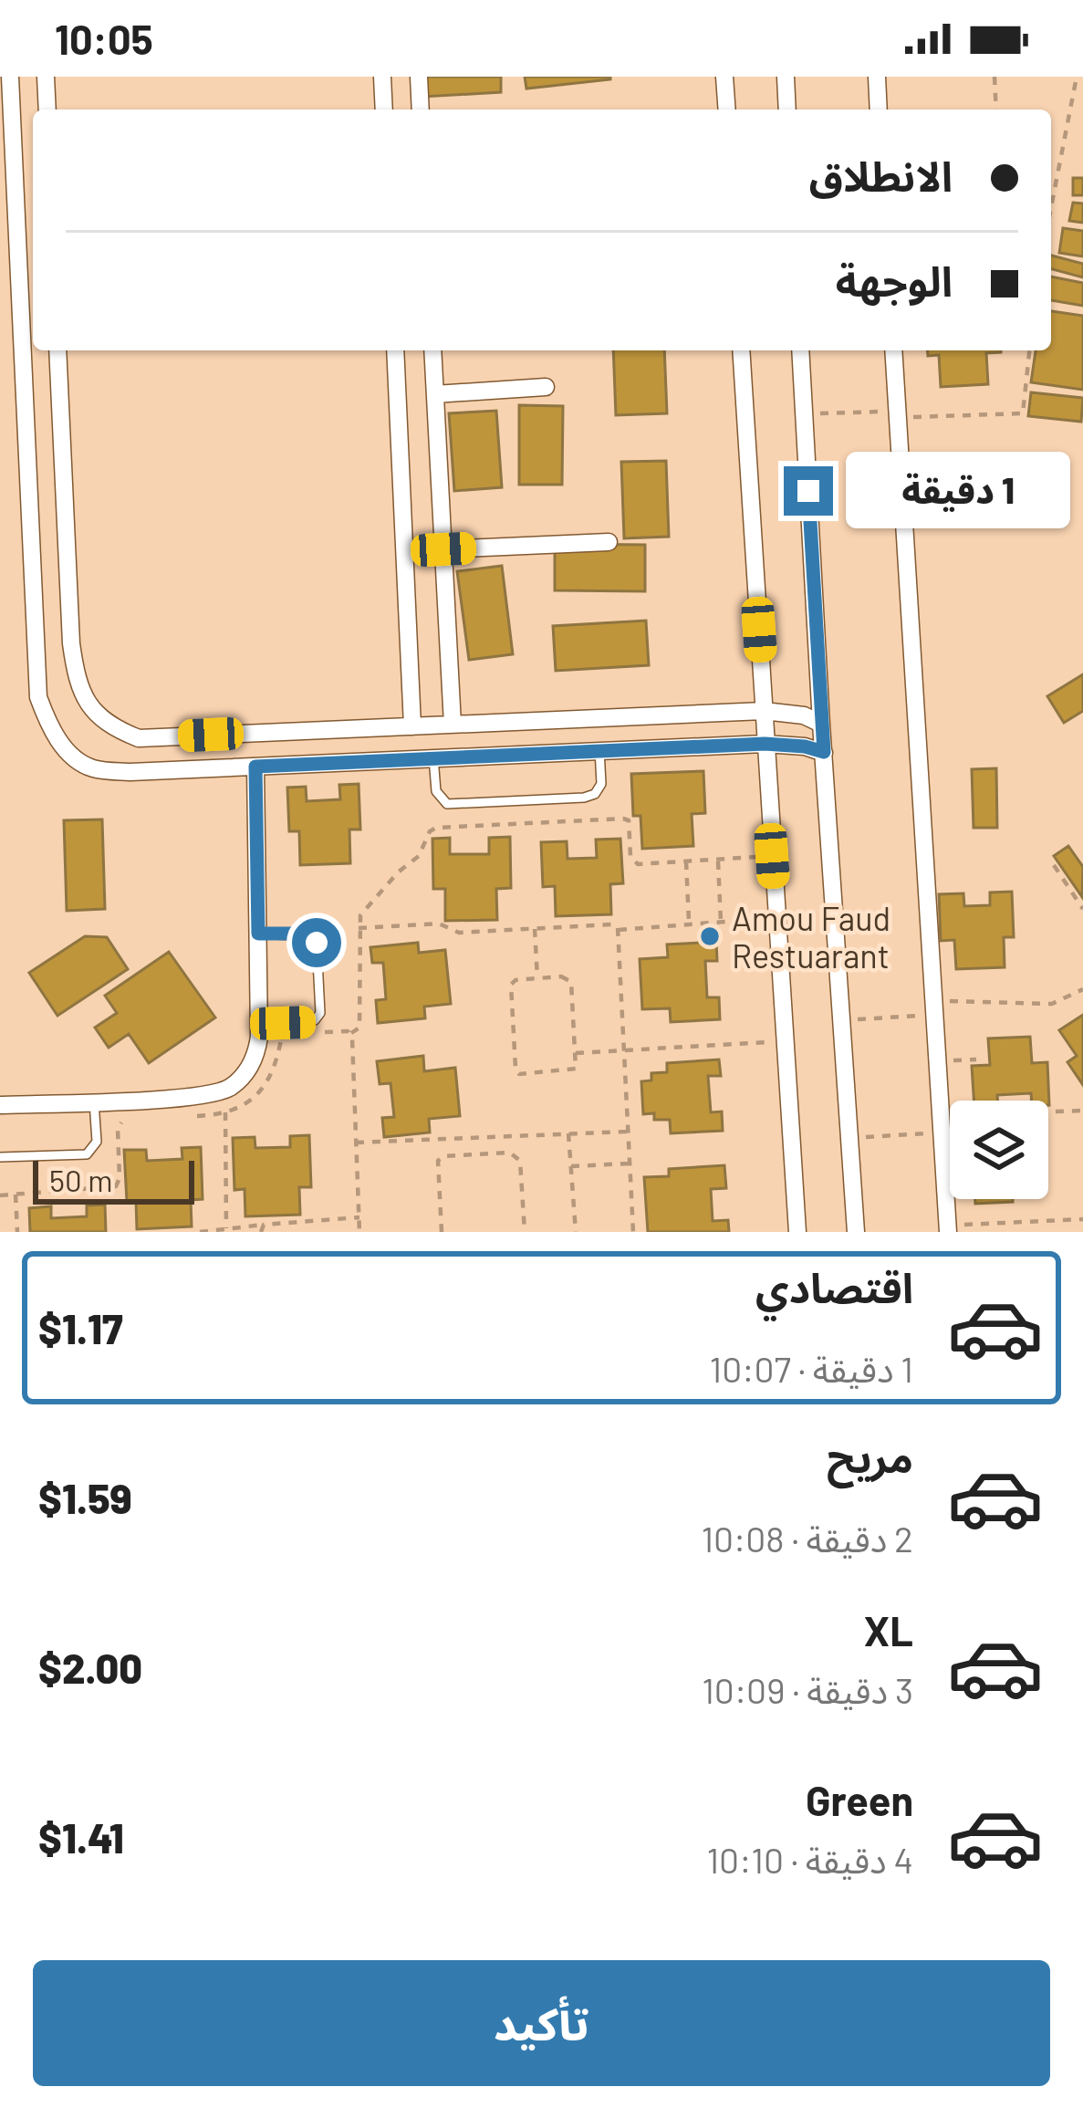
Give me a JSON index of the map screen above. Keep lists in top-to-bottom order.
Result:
{
  "places": ["Amou Faud Restuarant"],
  "scale_bar": "50 m",
  "page": {
    "status": "10:05",
    "banner": ["الانطلاق", "الوجهة"],
    "bubble": "1 دقيقة",
    "scale": "50 m",
    "list": [
      {
        "name": "اقتصادي",
        "note": "1 دقيقة · 10:07",
        "value": "$1.17"
      },
      {
        "name": "مريح",
        "note": "2 دقيقة · 10:08",
        "value": "$1.59"
      },
      {
        "name": "XL",
        "note": "3 دقيقة · 10:09",
        "value": "$2.00"
      },
      {
        "name": "Green",
        "note": "4 دقيقة · 10:10",
        "value": "$1.41"
      }
    ],
    "buttons": "تأكيد"
  }
}
